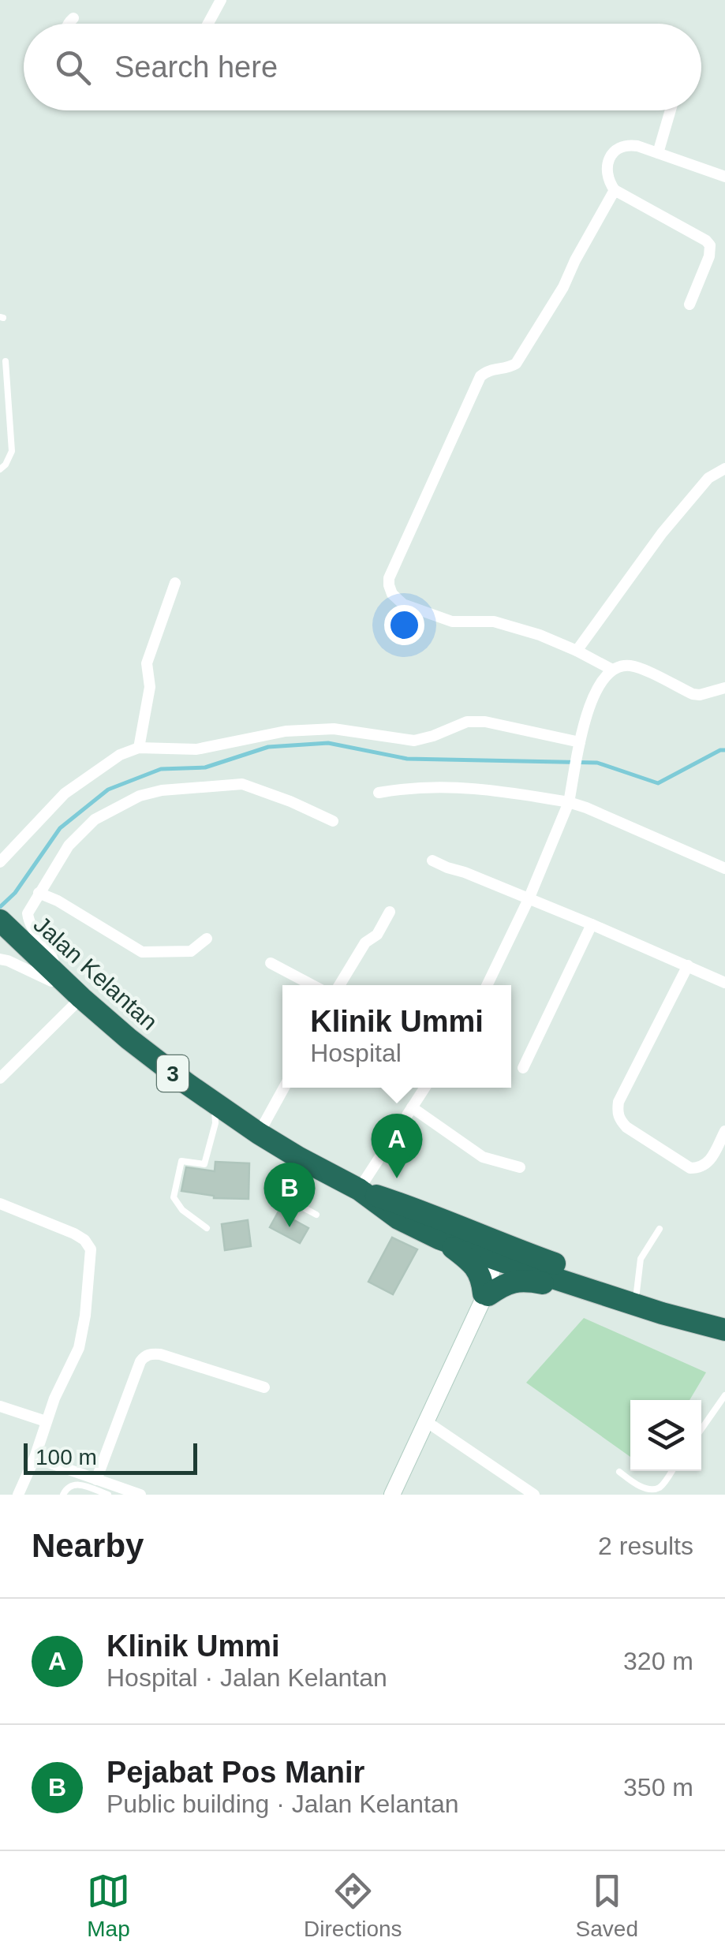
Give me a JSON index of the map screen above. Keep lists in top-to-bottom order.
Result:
{
  "streets": {
    "highway": ["Jalan Kelantan", "3"]
  },
  "scale_bar": "100 m",
  "page": {
    "search": "Search here",
    "popup": ["Klinik Ummi", "Hospital"],
    "pins": ["A", "B"],
    "scale": "100 m",
    "heading": ["Nearby", "2 results"],
    "list": [
      {
        "mark": "A",
        "name": "Klinik Ummi",
        "note": "Hospital · Jalan Kelantan",
        "value": "320 m"
      },
      {
        "mark": "B",
        "name": "Pejabat Pos Manir",
        "note": "Public building · Jalan Kelantan",
        "value": "350 m"
      }
    ],
    "nav": ["Map", "Directions", "Saved"]
  }
}
